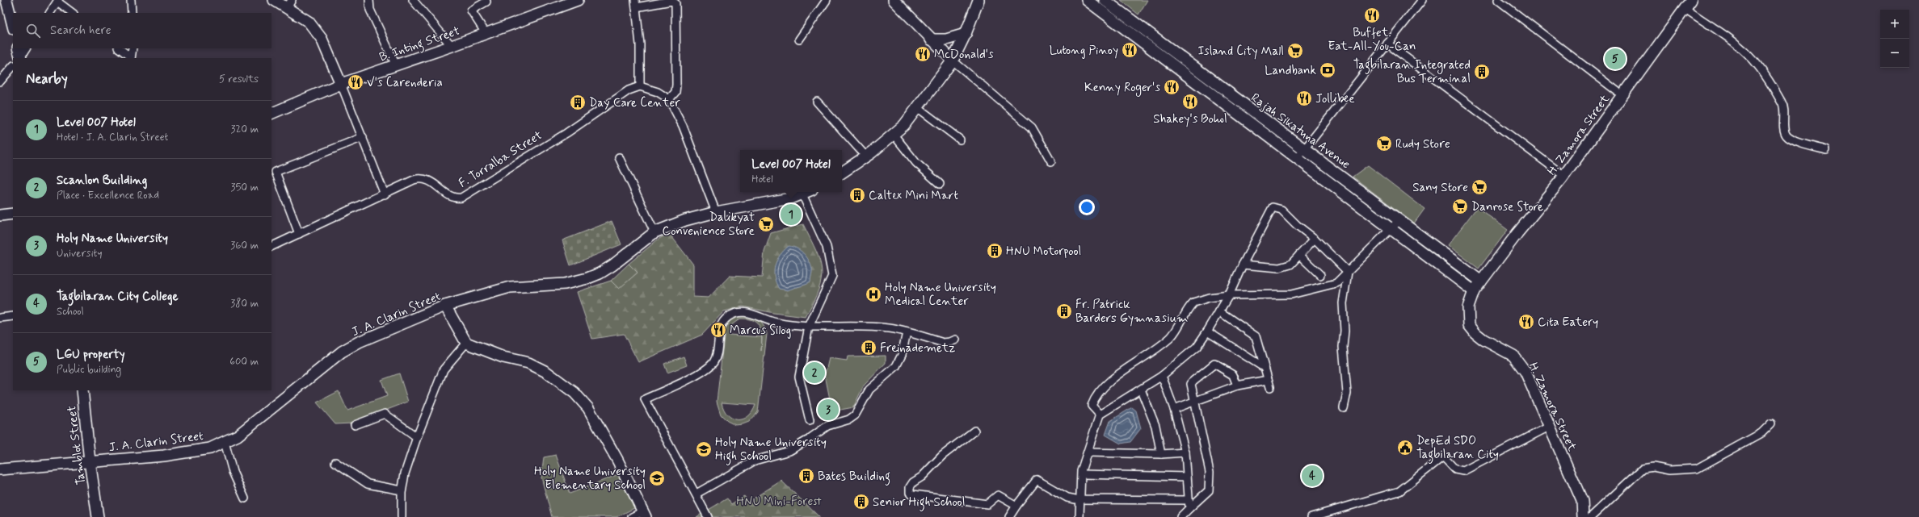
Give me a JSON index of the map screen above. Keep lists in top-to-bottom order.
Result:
{
  "streets": {
    "main road": [
      "B. Inting Street",
      "Rajah Sikatuna Avenue",
      "H. Zamora Street",
      "J. A. Clarin Street",
      "Tamblot Street"
    ],
    "street": ["F. Torralba Street"]
  },
  "crossings": [
    ["Rajah Sikatuna Avenue", "H. Zamora Street"],
    ["J. A. Clarin Street", "Tamblot Street"]
  ],
  "parks": ["HNU Mini-Forest"],
  "places": {
    "restaurant": [
      "Buffet. Eat-All-You-Can",
      "Lutong Pinoy",
      "McDonald's",
      "V's Carenderia",
      "Kenny Roger's",
      "Jollibee",
      "Shakey's Bohol",
      "Cita Eatery",
      "Marcus Silog"
    ],
    "supermarket": [
      "Island City Mall",
      "Rudy Store",
      "Sany Store",
      "Danrose Store",
      "Dalikyat Convenience Store"
    ],
    "bank": ["Landbank"],
    "building": [
      "Tagbilaran Integrated Bus Terminal",
      "Day Care Center",
      "Caltex Mini Mart",
      "HNU Motorpool",
      "Fr. Patrick Barders Gymnasium",
      "Freinademetz",
      "Bates Building",
      "Senior High School"
    ],
    "hospital": ["Holy Name University Medical Center"],
    "public building": ["DepEd SDO Tagbilaran City"],
    "school or university": ["Holy Name University High School", "Holy Name University Elementary School"]
  },
  "page": {
    "map_buttons": ["+", "−"],
    "search": "Search here",
    "pins": [
      "5",
      "1",
      "2",
      "3",
      "4"
    ],
    "heading": ["Nearby", "5 results"],
    "list": [
      {
        "mark": "1",
        "name": "Level 007 Hotel",
        "note": "Hotel · J. A. Clarin Street",
        "value": "320 m"
      },
      {
        "mark": "2",
        "name": "Scanlon Building",
        "note": "Place · Excellence Road",
        "value": "350 m"
      },
      {
        "mark": "3",
        "name": "Holy Name University",
        "note": "University",
        "value": "360 m"
      },
      {
        "mark": "4",
        "name": "Tagbilaran City College",
        "note": "School",
        "value": "380 m"
      },
      {
        "mark": "5",
        "name": "LGU property",
        "note": "Public building",
        "value": "600 m"
      }
    ],
    "popup": ["Level 007 Hotel", "Hotel"]
  }
}
